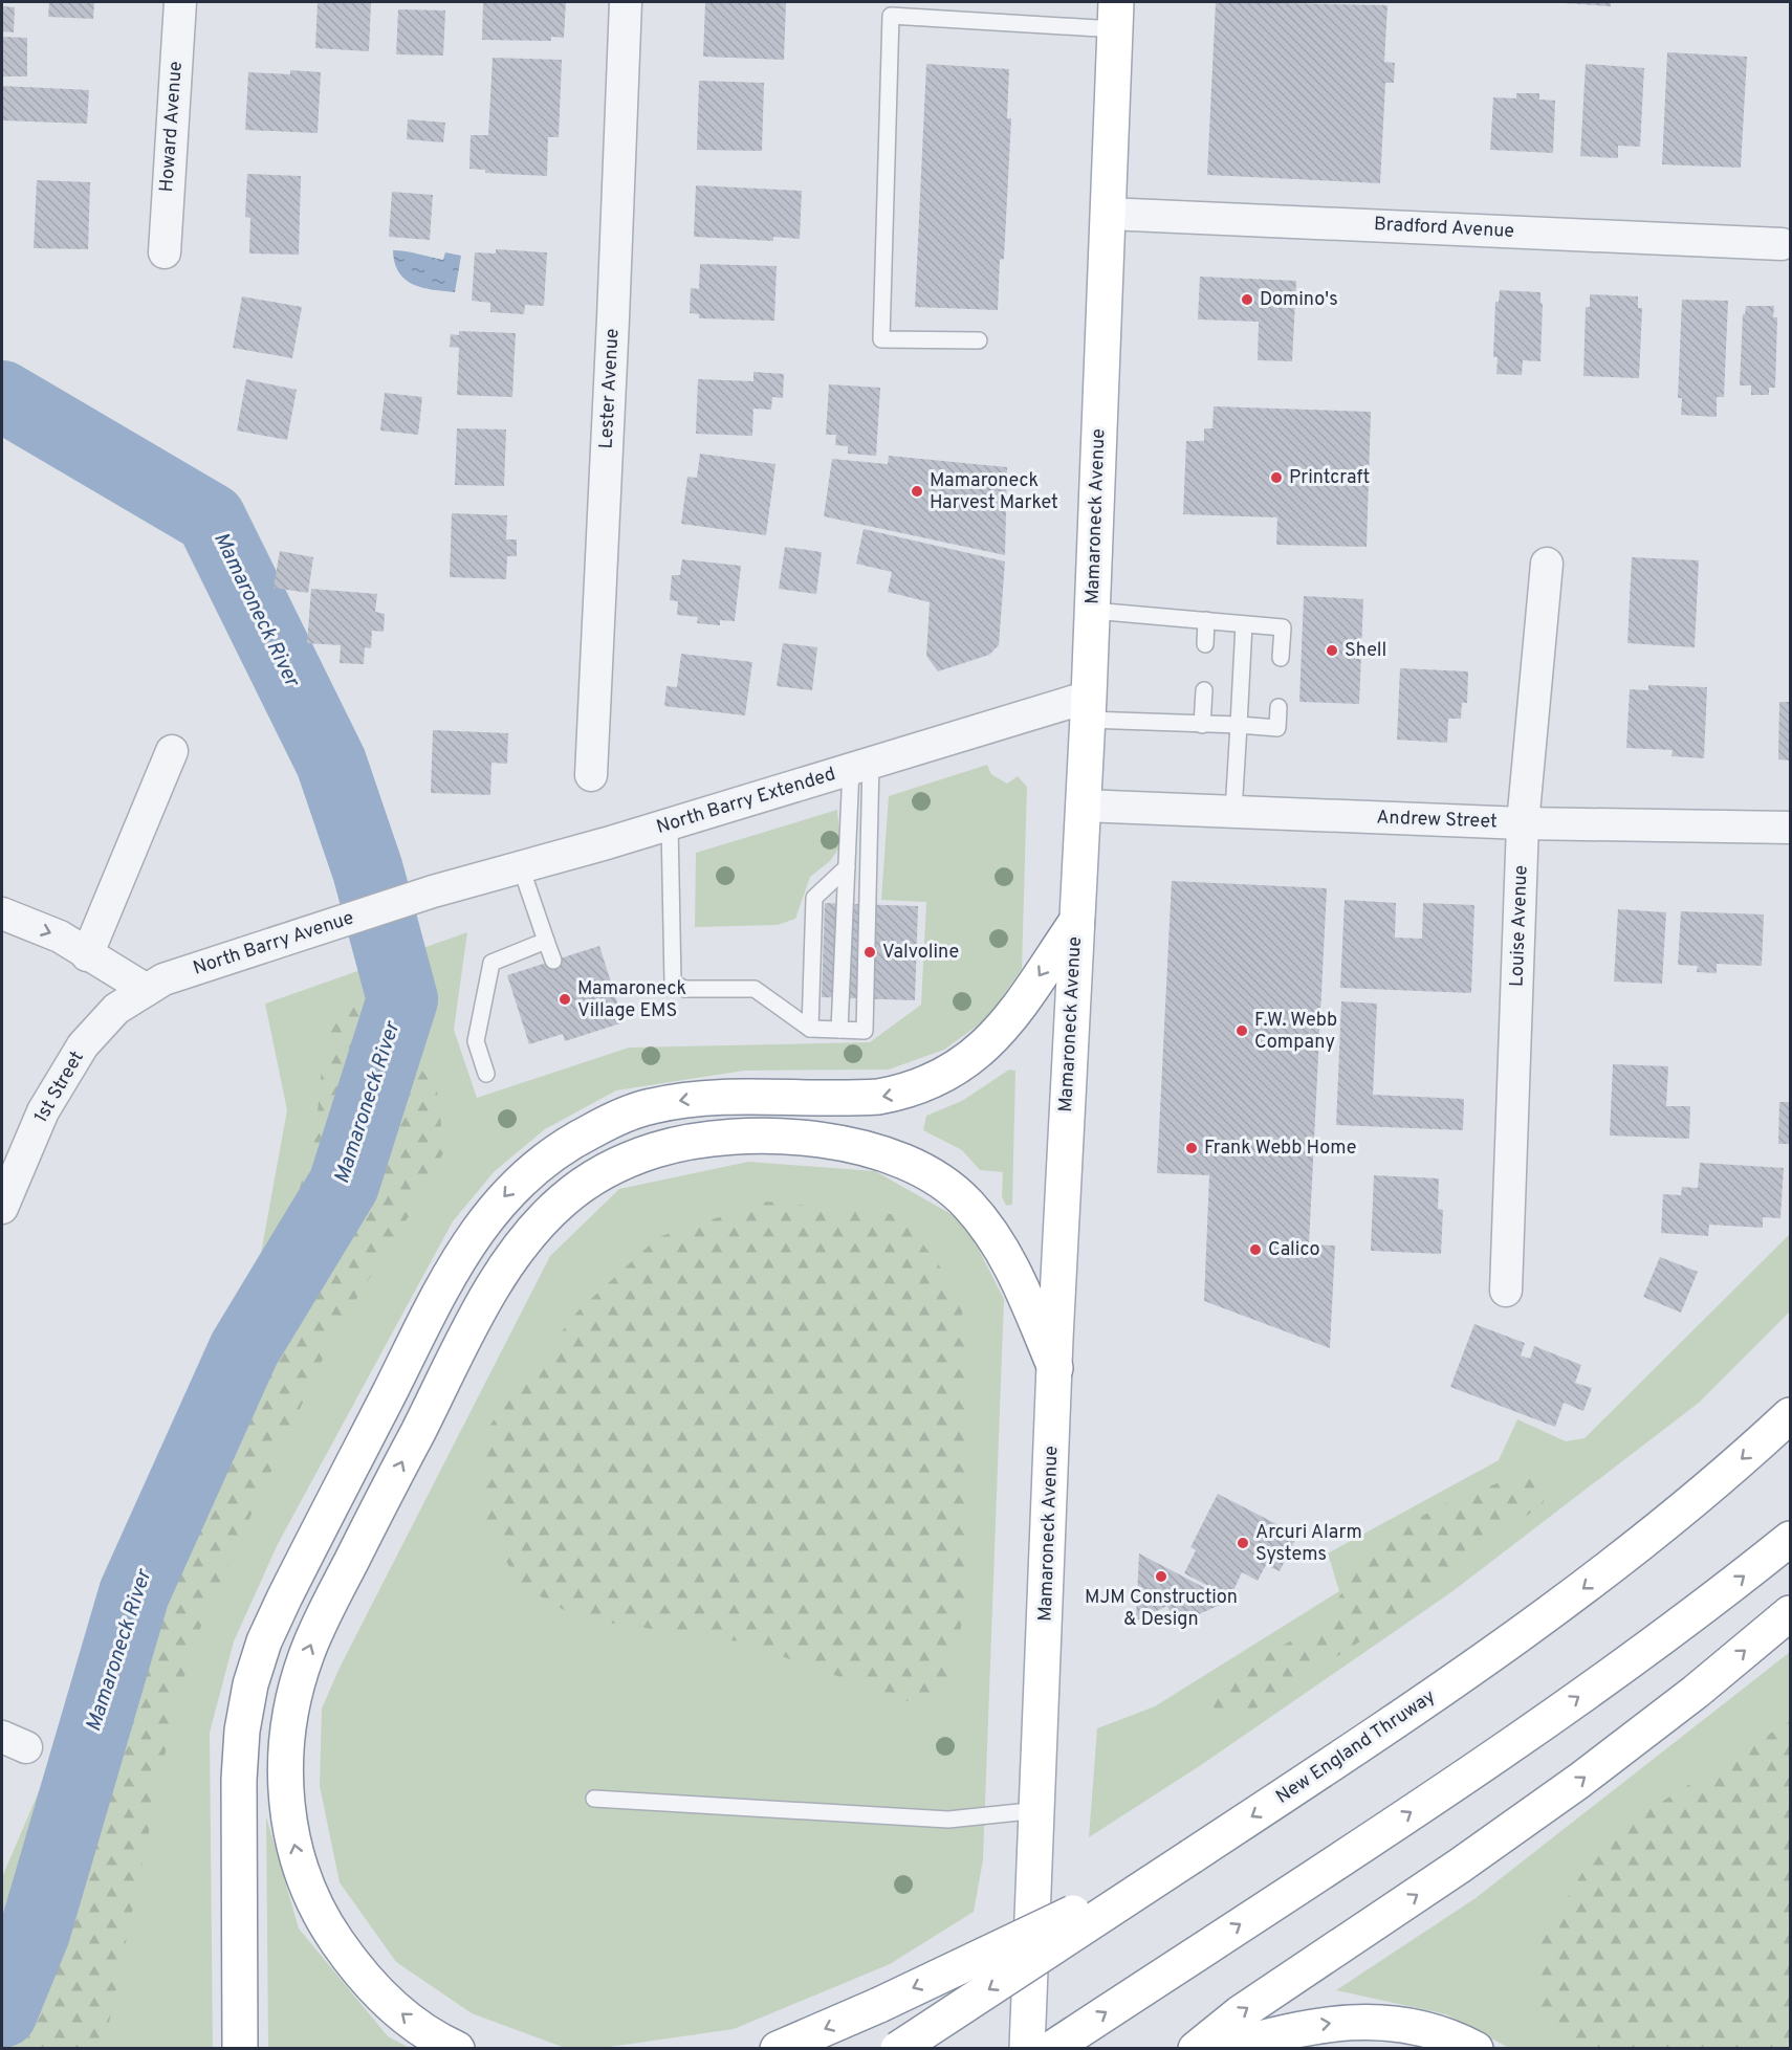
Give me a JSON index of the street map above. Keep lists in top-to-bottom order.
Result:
{
  "streets": {
    "main road": ["Mamaroneck Avenue", "New England Thruway"],
    "street": [
      "Howard Avenue",
      "Bradford Avenue",
      "Lester Avenue",
      "North Barry Extended",
      "Andrew Street",
      "Louise Avenue",
      "North Barry Avenue",
      "1st Street"
    ]
  },
  "crossings": [
    ["Bradford Avenue", "Mamaroneck Avenue"],
    ["Mamaroneck Avenue", "North Barry Extended"],
    ["Mamaroneck Avenue", "Andrew Street"],
    ["North Barry Extended", "North Barry Avenue"],
    ["Andrew Street", "Louise Avenue"],
    ["North Barry Avenue", "1st Street"]
  ],
  "water": ["Mamaroneck River"],
  "places": [
    "Domino's",
    "Printcraft",
    "Mamaroneck Harvest Market",
    "Shell",
    "Valvoline",
    "Mamaroneck Village EMS",
    "F.W. Webb Company",
    "Frank Webb Home",
    "Calico",
    "Arcuri Alarm Systems",
    "MJM Construction & Design"
  ]
}
